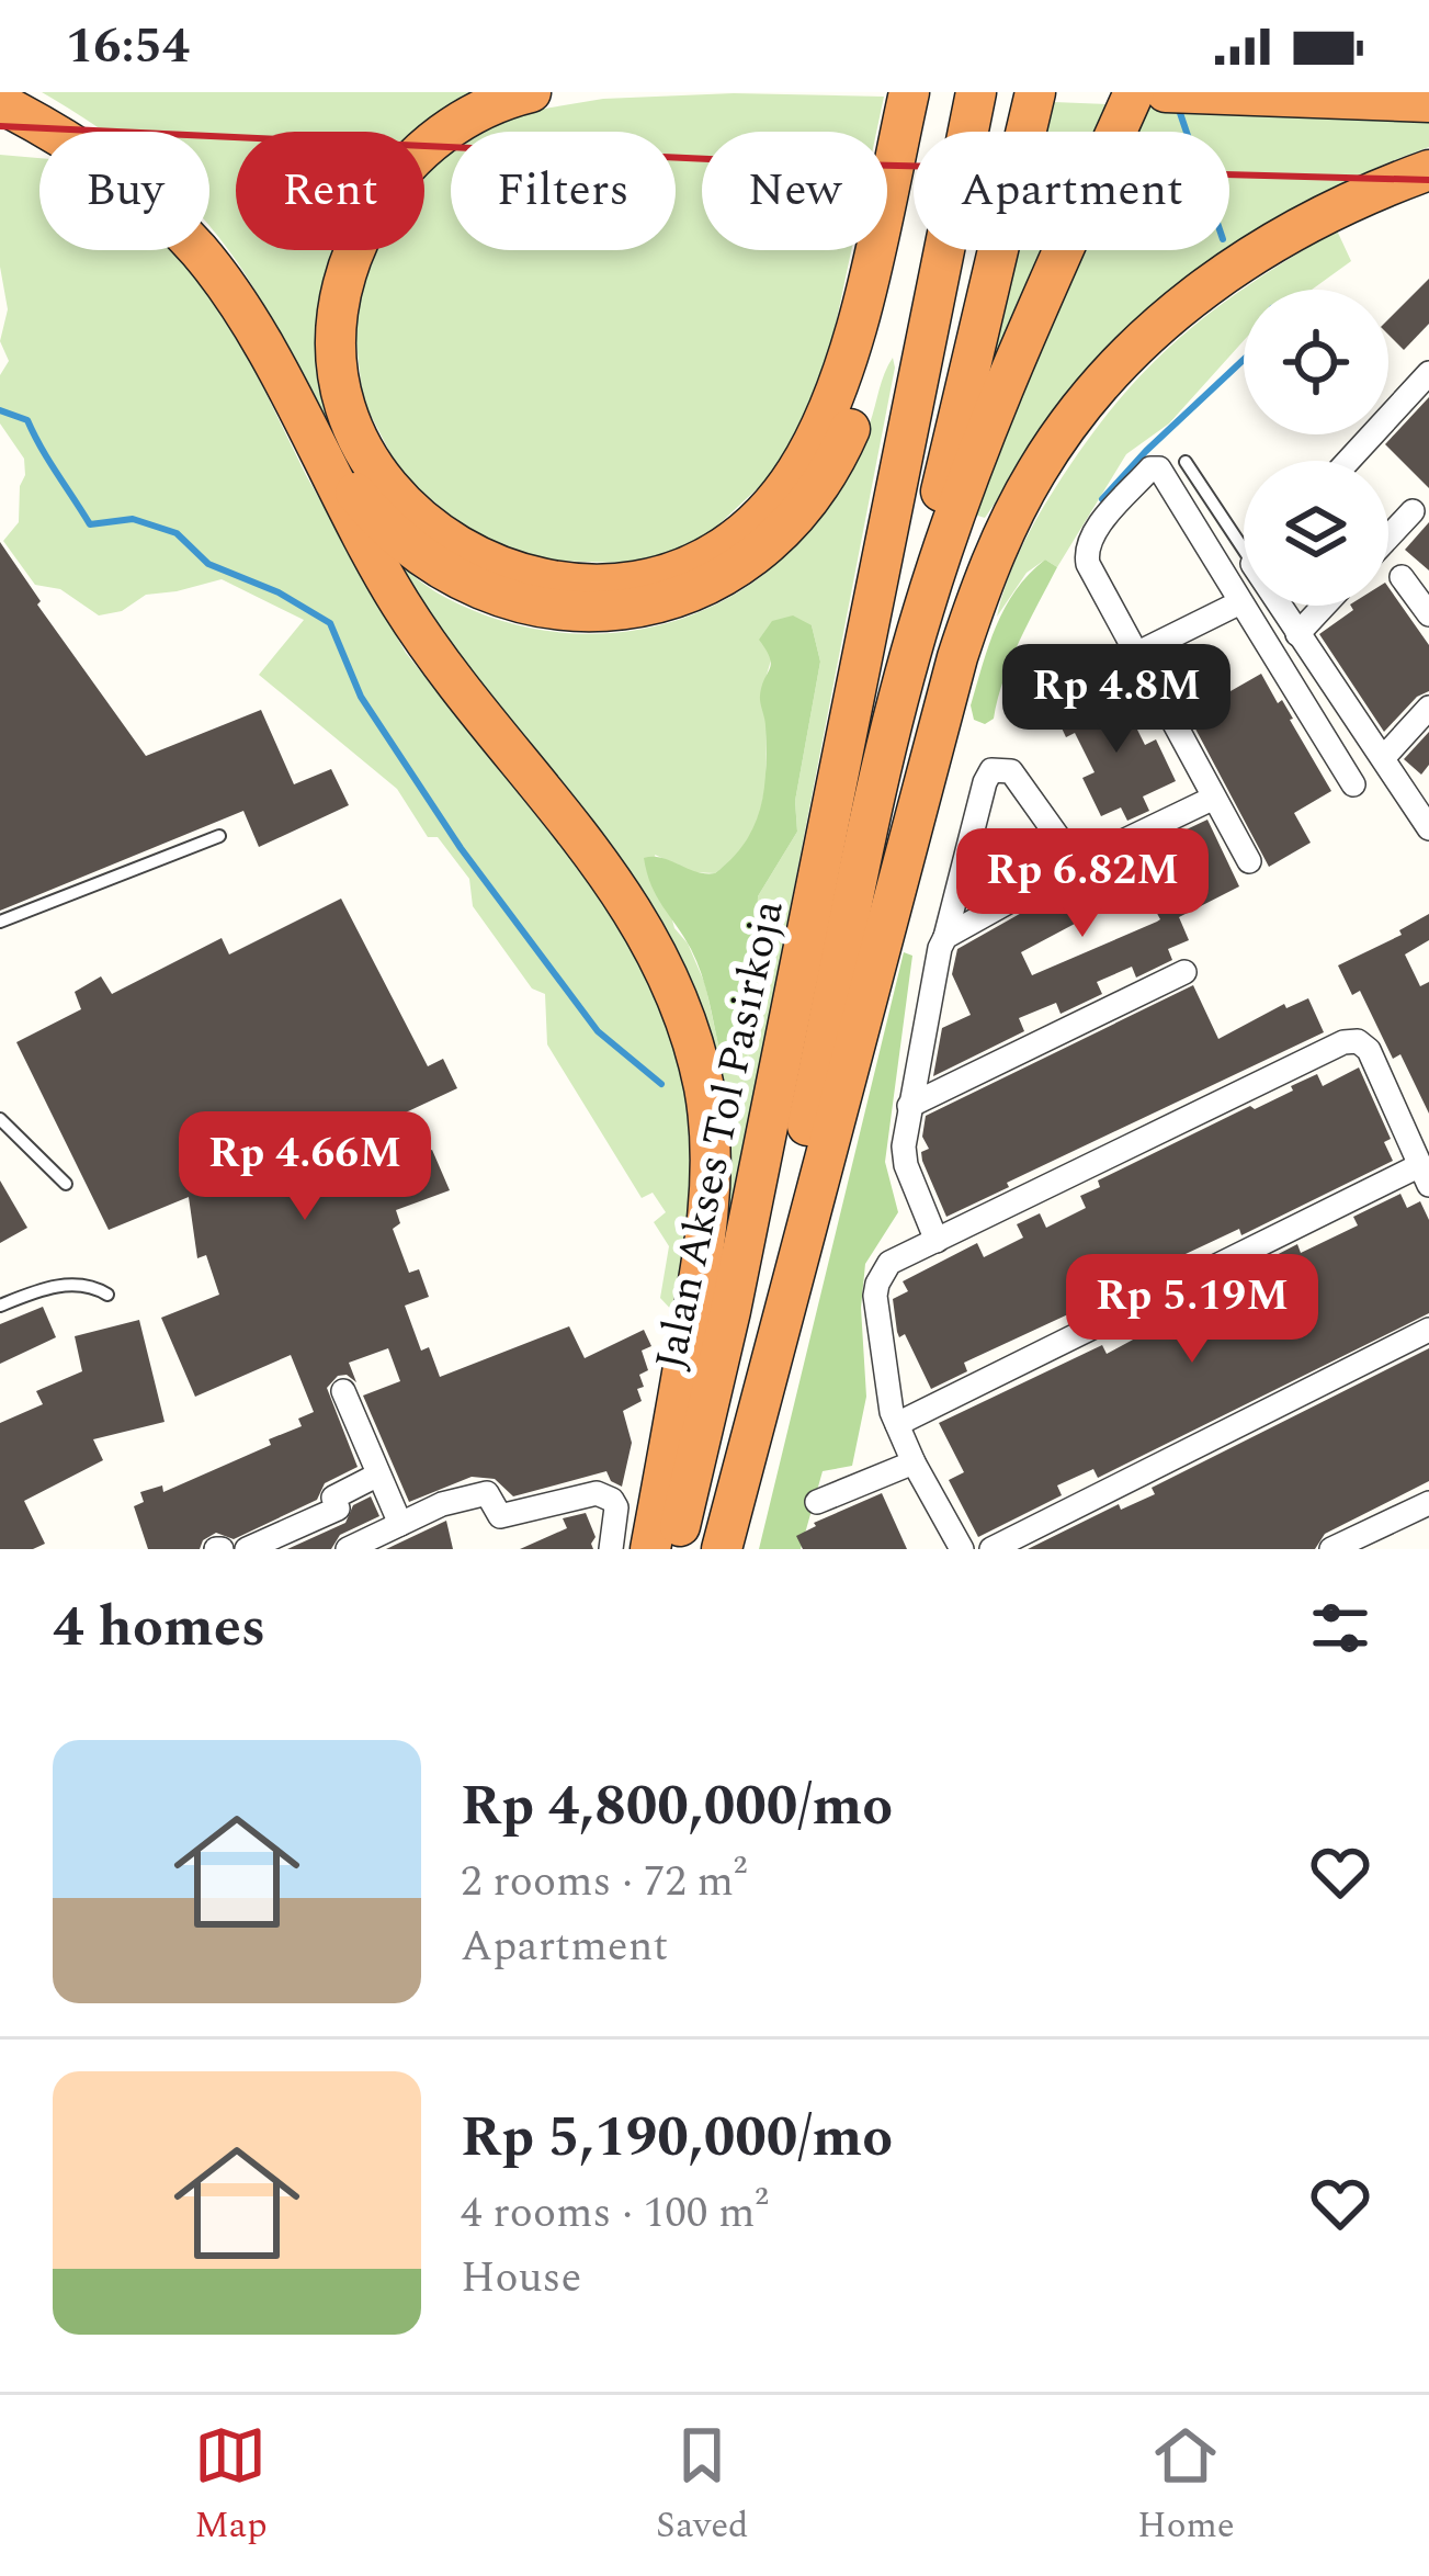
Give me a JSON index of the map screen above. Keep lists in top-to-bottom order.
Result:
{
  "streets": {
    "highway": ["Jalan Akses Tol Pasirkoja"]
  },
  "page": {
    "status": "16:54",
    "chip": [
      "Buy",
      "Rent",
      "Filters",
      "New",
      "Apartment"
    ],
    "price": [
      "Rp 4.8M",
      "Rp 6.82M",
      "Rp 4.66M",
      "Rp 5.19M"
    ],
    "heading": "4 homes",
    "list": [
      {
        "name": "Rp 4,800,000/mo",
        "note": "2 rooms · 72 m² · Apartment"
      },
      {
        "name": "Rp 5,190,000/mo",
        "note": "4 rooms · 100 m² · House"
      }
    ],
    "tabs": ["Map", "Saved", "Home"]
  }
}
